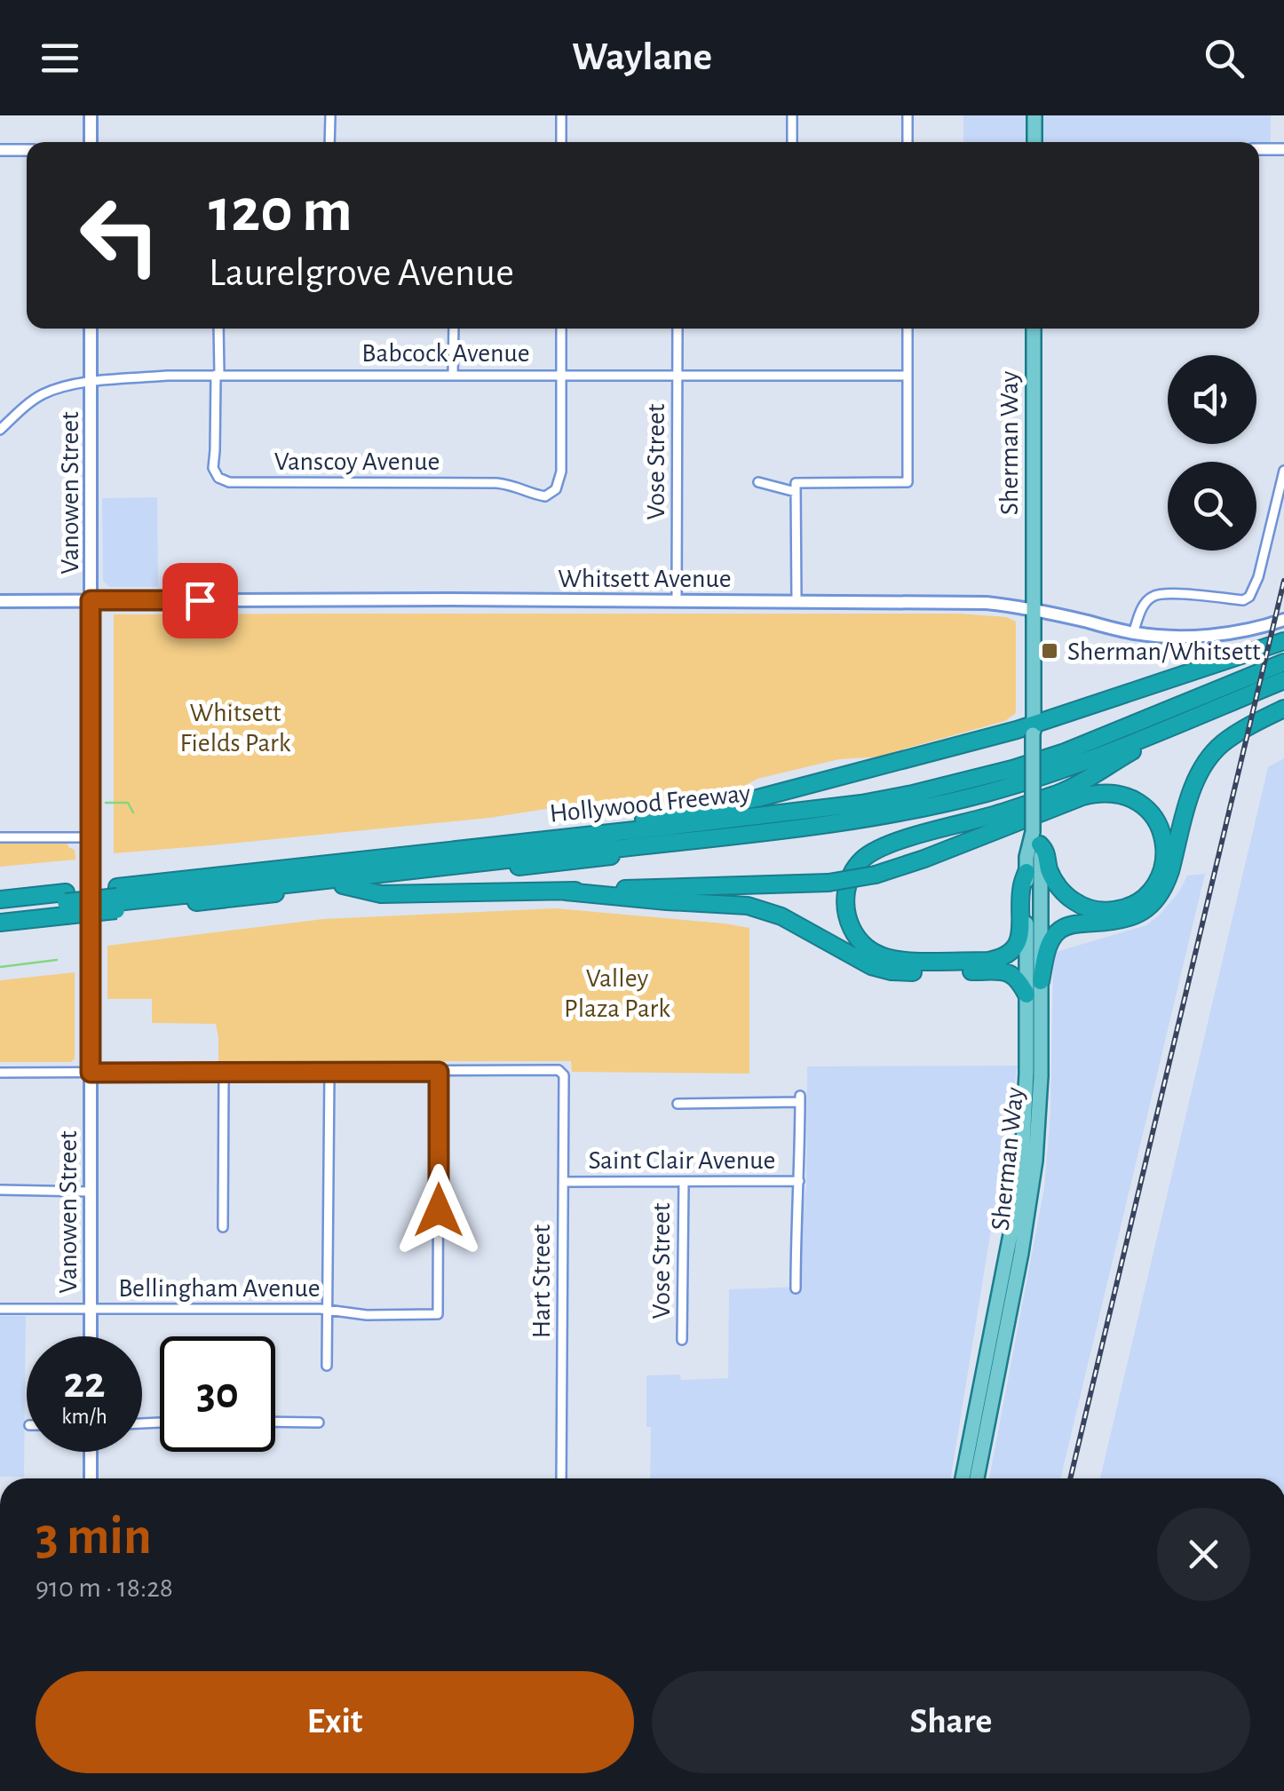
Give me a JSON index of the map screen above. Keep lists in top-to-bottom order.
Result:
{
  "streets": {
    "highway": ["Hollywood Freeway"],
    "main road": ["Sherman Way", "Vanowen Street", "Whitsett Avenue"],
    "street": [
      "Babcock Avenue",
      "Vanscoy Avenue",
      "Vose Street",
      "Saint Clair Avenue",
      "Hart Street",
      "Bellingham Avenue"
    ]
  },
  "crossings": [
    ["Babcock Avenue", "Vanscoy Avenue"],
    ["Babcock Avenue", "Vose Street"],
    ["Babcock Avenue", "Vanowen Street"],
    ["Sherman Way", "Whitsett Avenue"],
    ["Vose Street", "Whitsett Avenue"],
    ["Vose Street", "Saint Clair Avenue"],
    ["Vanowen Street", "Whitsett Avenue"],
    ["Vanowen Street", "Bellingham Avenue"],
    ["Saint Clair Avenue", "Hart Street"],
    ["Hart Street", "Bellingham Avenue"]
  ],
  "parks": ["Whitsett Fields Park", "Valley Plaza Park"],
  "places": {
    "transit": ["Sherman/Whitsett"]
  },
  "page": {
    "header": "Waylane",
    "turn": ["120 m", "Laurelgrove Avenue"],
    "speed": "22 km/h",
    "limit": "30",
    "heading": ["3 min", "910 m · 18:28"],
    "buttons": ["Exit", "Share"]
  }
}
